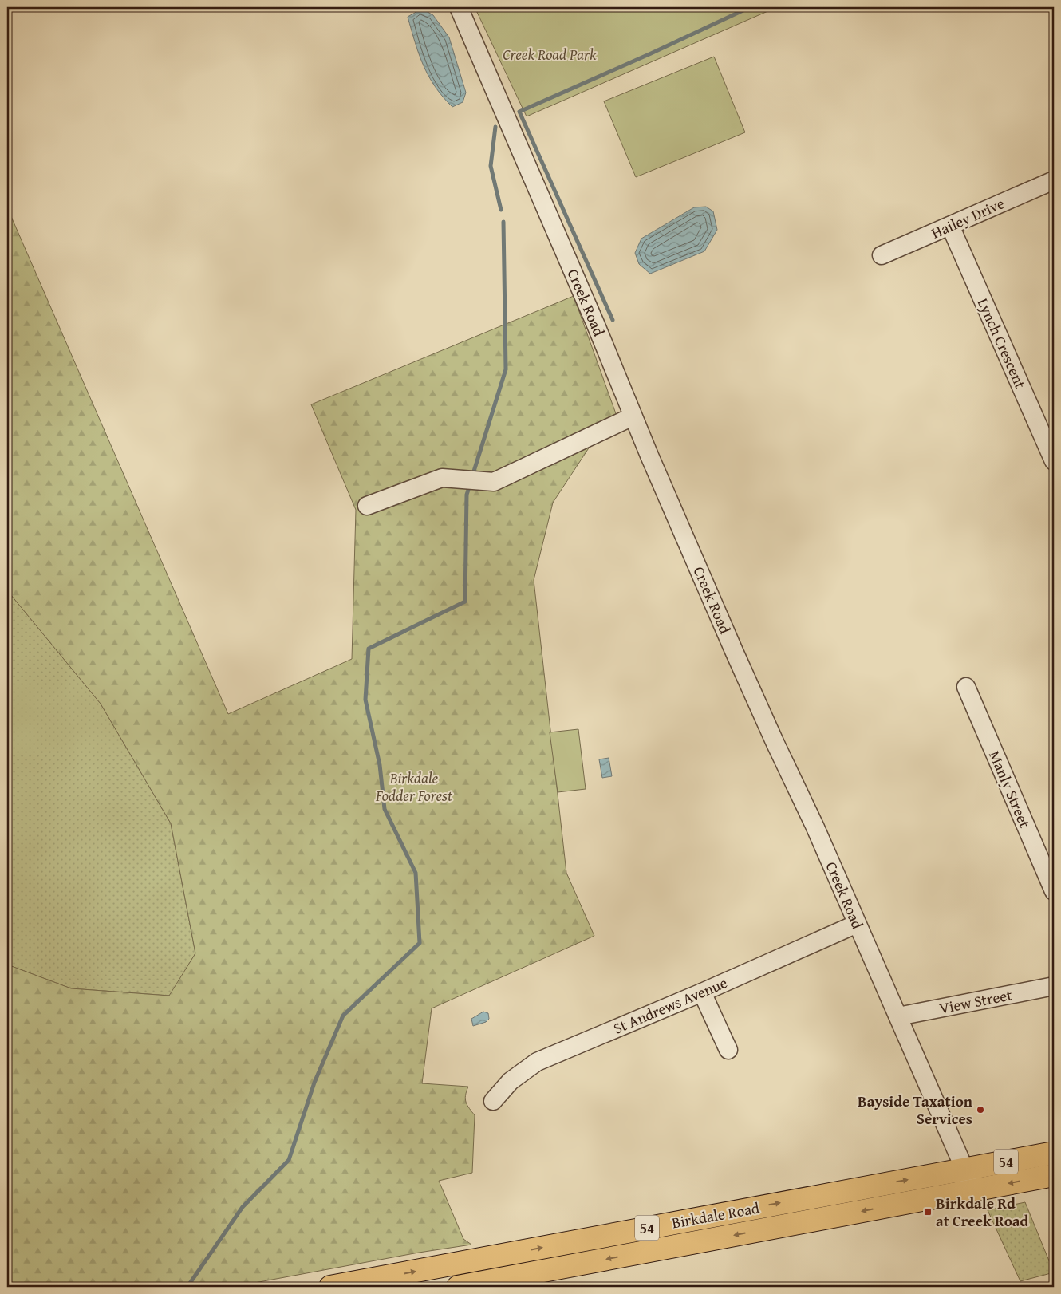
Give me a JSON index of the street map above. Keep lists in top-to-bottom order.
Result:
{
  "streets": {
    "main road": ["54", "Birkdale Road"],
    "street": [
      "Hailey Drive",
      "Creek Road",
      "Lynch Crescent",
      "Manly Street",
      "View Street",
      "St Andrews Avenue"
    ]
  },
  "crossings": [
    ["Hailey Drive", "Lynch Crescent"],
    ["Creek Road", "View Street"],
    ["Creek Road", "St Andrews Avenue"],
    ["Creek Road", "Birkdale Road"]
  ],
  "parks": ["Creek Road Park", "Birkdale Fodder Forest"],
  "places": {
    "other": ["Bayside Taxation Services"],
    "transit": ["Birkdale Rd at Creek Road"]
  }
}
